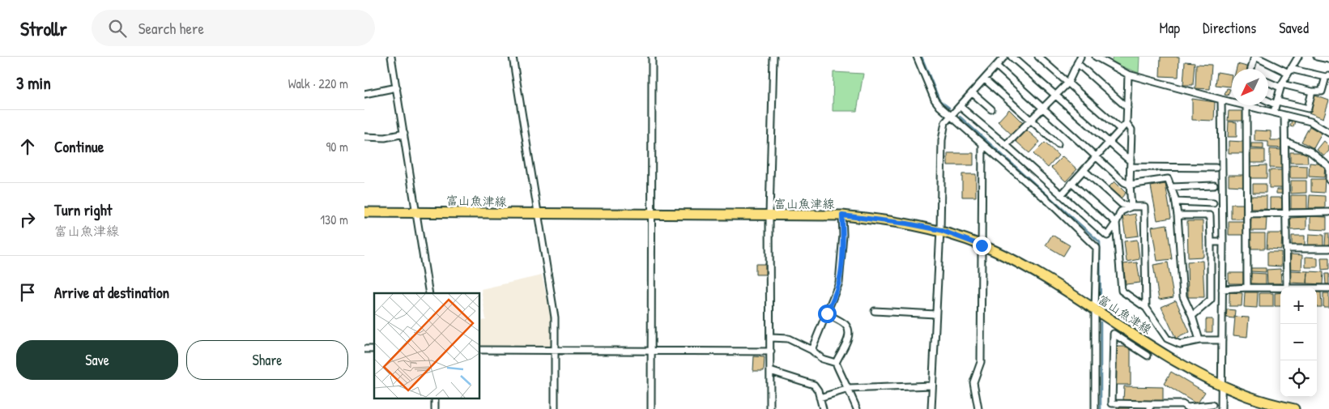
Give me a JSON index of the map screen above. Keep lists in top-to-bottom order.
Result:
{
  "streets": {
    "main road": ["富山魚津線"]
  },
  "north": "bottom left",
  "page": {
    "header": "Strollr",
    "search": "Search here",
    "nav": ["Map", "Directions", "Saved"],
    "heading": ["3 min", "Walk · 220 m"],
    "list": [
      ["Continue", "90 m"],
      ["Turn right", "富山魚津線", "130 m"],
      "Arrive at destination"
    ],
    "map_buttons": ["+", "−"],
    "buttons": ["Save", "Share"]
  }
}
